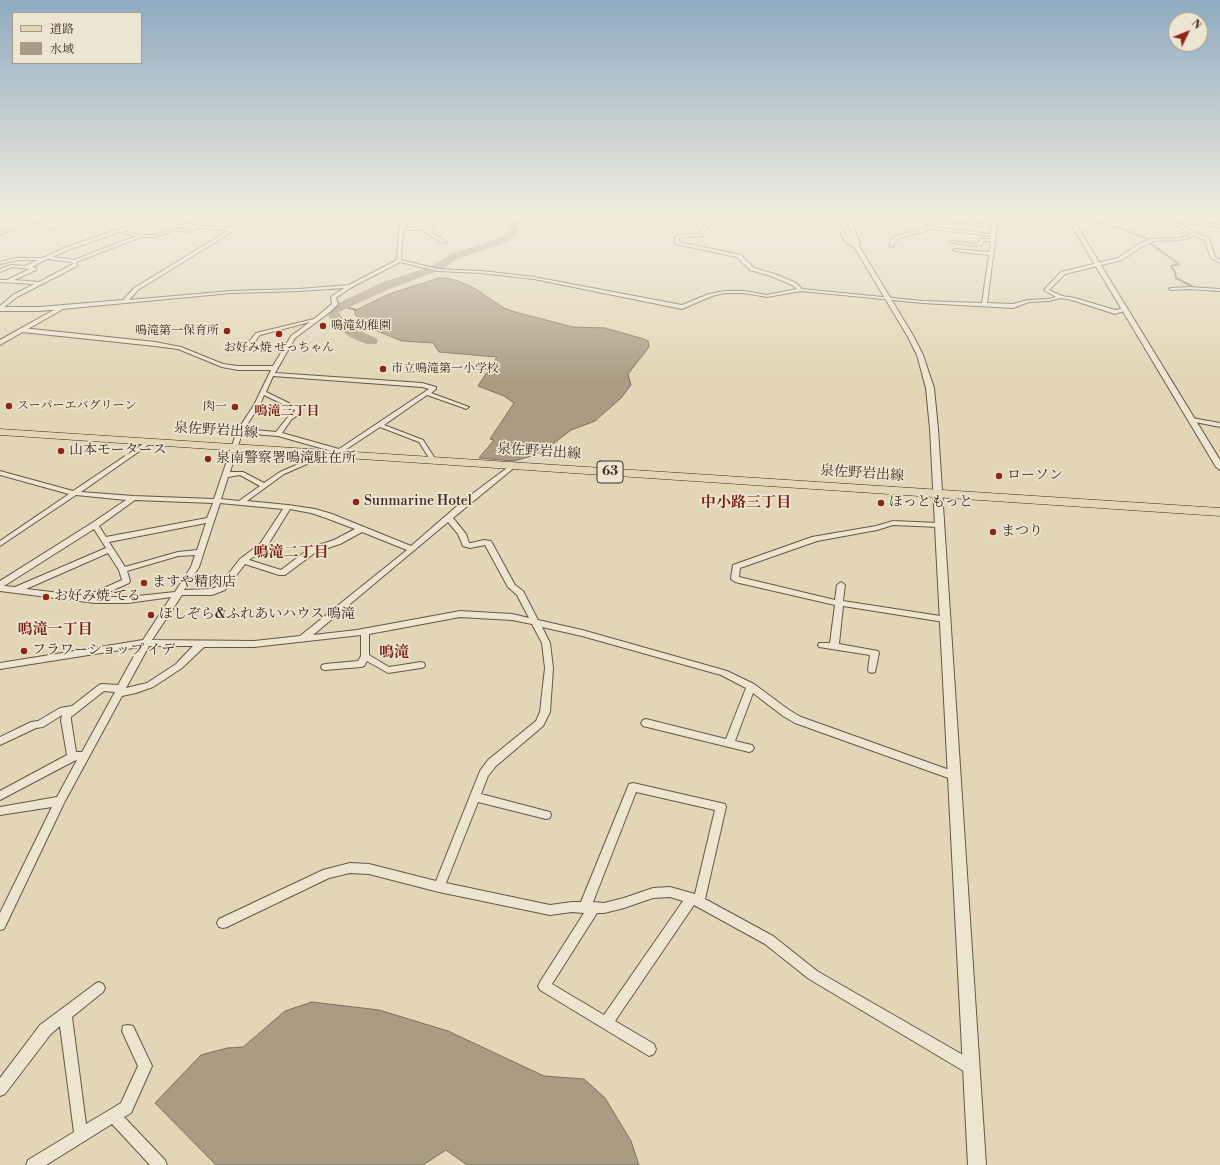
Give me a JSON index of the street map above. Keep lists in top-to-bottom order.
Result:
{
  "streets": {
    "main road": ["泉佐野岩出線", "63"]
  },
  "districts": [
    "鳴滝三丁目",
    "中小路三丁目",
    "鳴滝二丁目",
    "鳴滝一丁目",
    "鳴滝"
  ],
  "places": [
    "鳴滝幼稚園",
    "鳴滝第一保育所",
    "お好み焼 せっちゃん",
    "市立鳴滝第一小学校",
    "スーパーエバグリーン",
    "肉一",
    "山本モータース",
    "泉南警察署鳴滝駐在所",
    "ローソン",
    "Sunmarine Hotel",
    "ほっともっと",
    "まつり",
    "ますや精肉店",
    "お好み焼 てる",
    "ほしぞら&ふれあいハウス 鳴滝",
    "フラワーショップ イデ"
  ],
  "legend": ["道路", "水域"],
  "north": "top right"
}
